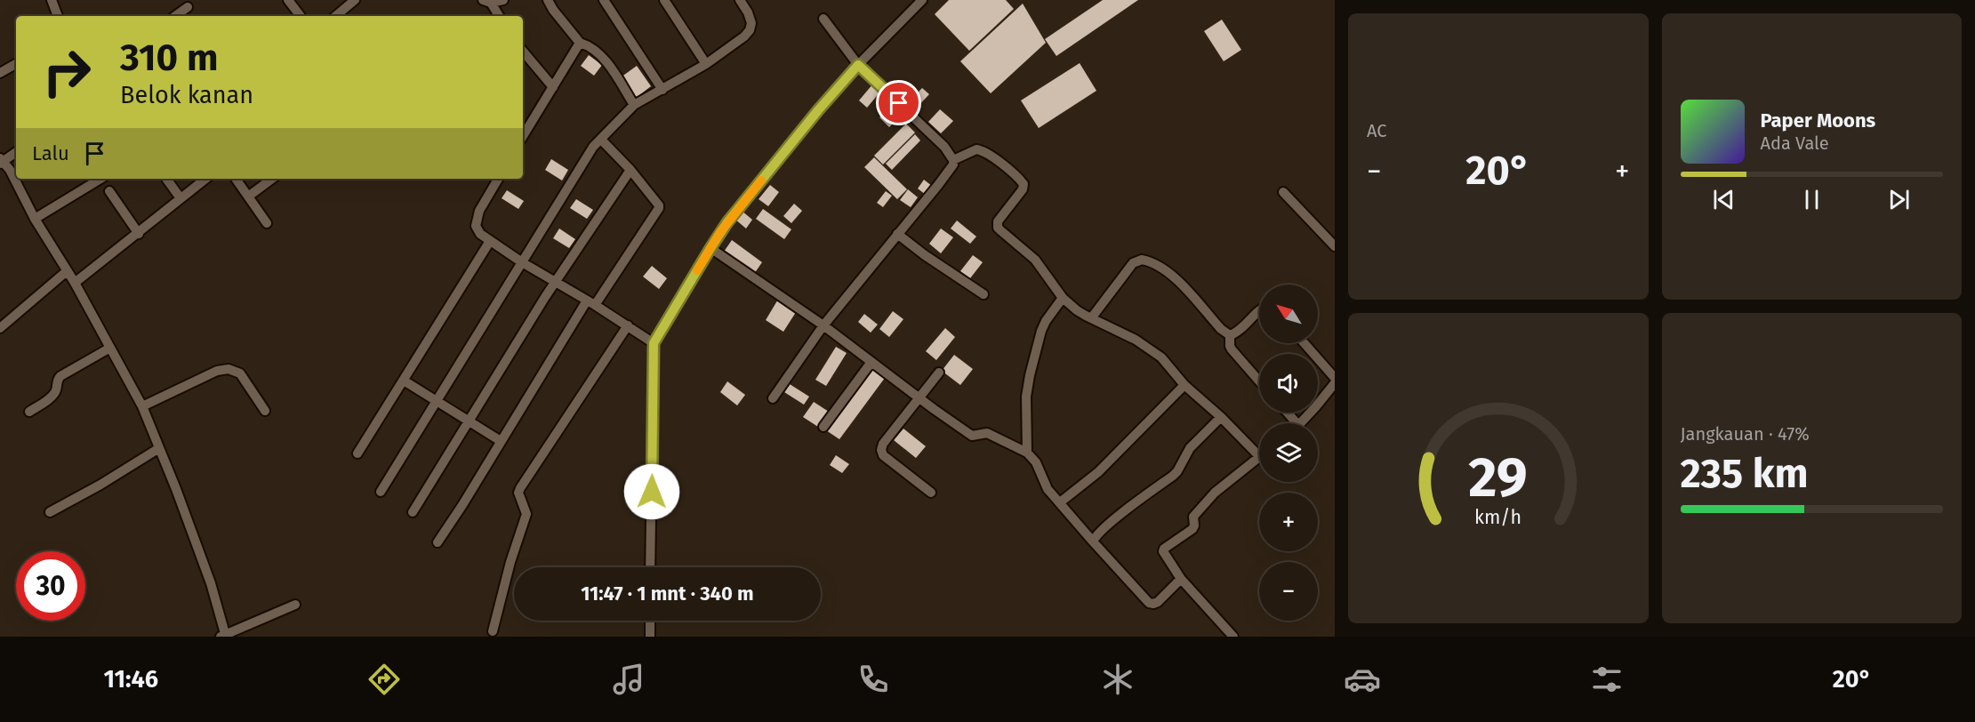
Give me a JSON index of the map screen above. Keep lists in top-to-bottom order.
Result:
{
  "north": "top left",
  "page": {
    "tile": [
      "AC",
      ["Jangkauan · 47%", "235 km"]
    ],
    "turn": ["310 m", "Belok kanan"],
    "song": ["Paper Moons", "Ada Vale"],
    "then": "Lalu",
    "heat": ["−", "20°", "+"],
    "map_buttons": ["+", "−"],
    "limit": "30",
    "trip": "11:47 · 1 mnt · 340 m",
    "tabs": ["11:46", "20°"],
    "gauge": ["29", "km/h"]
  }
}
